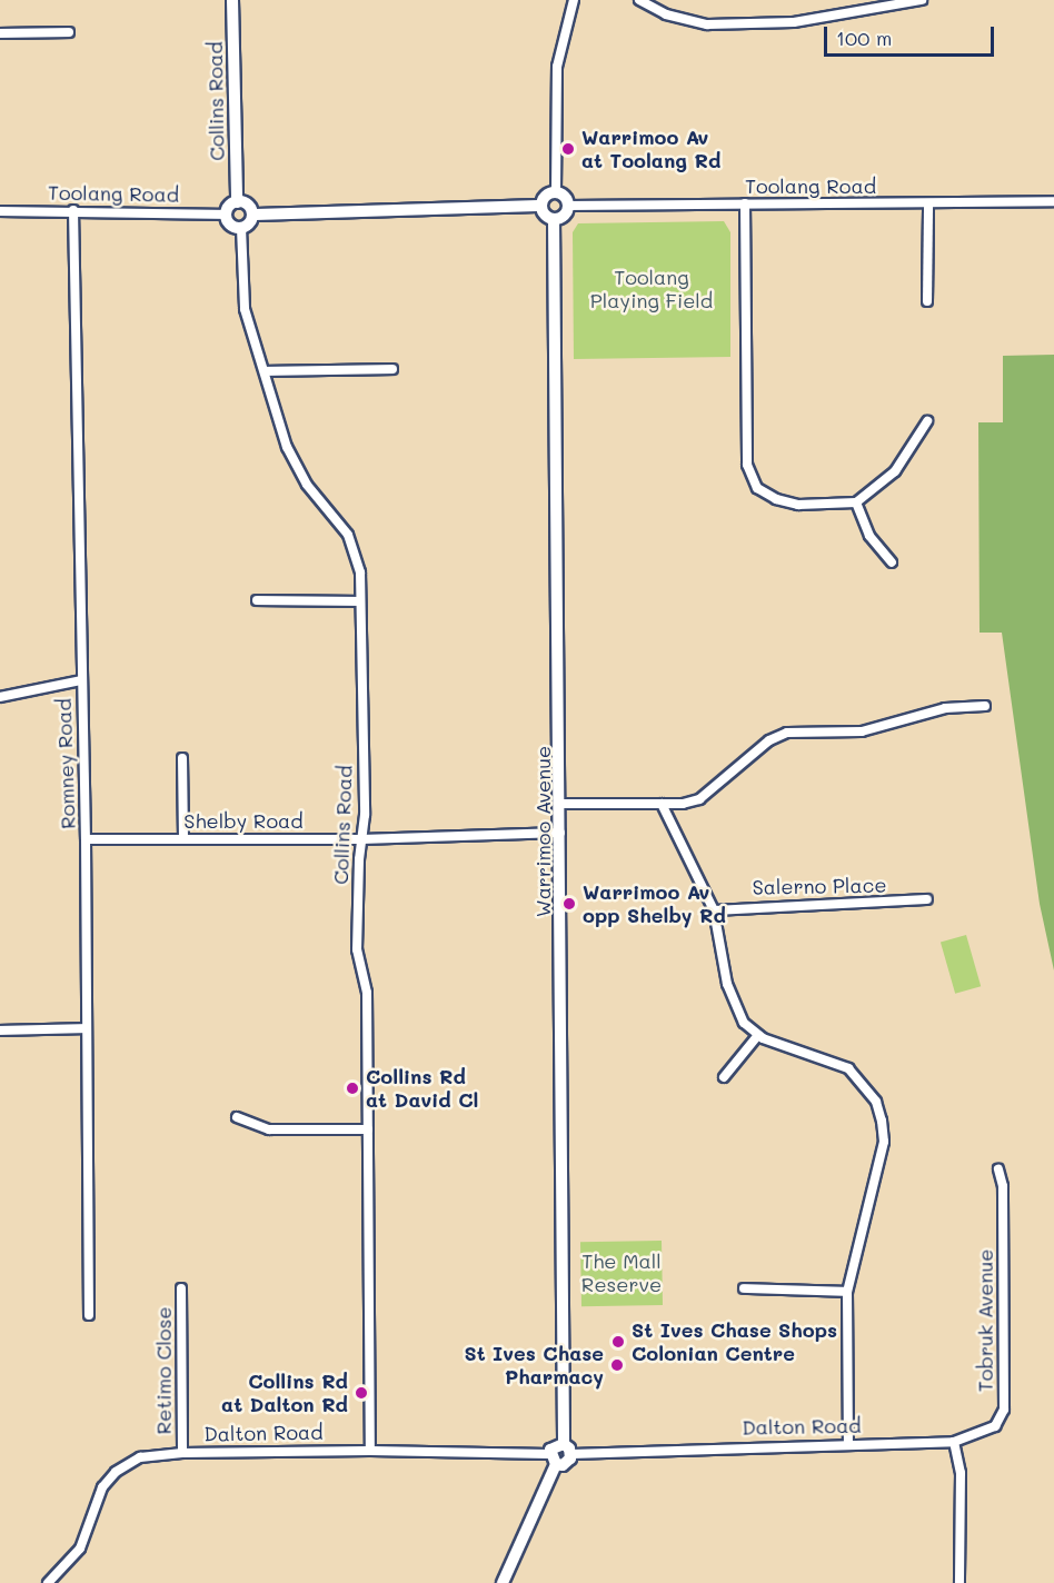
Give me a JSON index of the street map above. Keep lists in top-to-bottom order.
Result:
{
  "streets": {
    "street": [
      "Collins Road",
      "Toolang Road",
      "Romney Road",
      "Shelby Road",
      "Warrimoo Avenue",
      "Salerno Place",
      "Tobruk Avenue",
      "Retimo Close",
      "Dalton Road"
    ]
  },
  "crossings": [
    ["Collins Road", "Toolang Road"],
    ["Collins Road", "Shelby Road"],
    ["Collins Road", "Dalton Road"],
    ["Toolang Road", "Romney Road"],
    ["Toolang Road", "Warrimoo Avenue"],
    ["Romney Road", "Shelby Road"],
    ["Shelby Road", "Warrimoo Avenue"],
    ["Warrimoo Avenue", "Dalton Road"],
    ["Tobruk Avenue", "Dalton Road"],
    ["Retimo Close", "Dalton Road"]
  ],
  "parks": ["Toolang Playing Field", "The Mall Reserve"],
  "places": [
    "Warrimoo Av at Toolang Rd",
    "Warrimoo Av opp Shelby Rd",
    "Collins Rd at David Cl",
    "St Ives Chase Shops Colonian Centre",
    "St Ives Chase Pharmacy",
    "Collins Rd at Dalton Rd"
  ],
  "scale_bar": "100 m"
}
